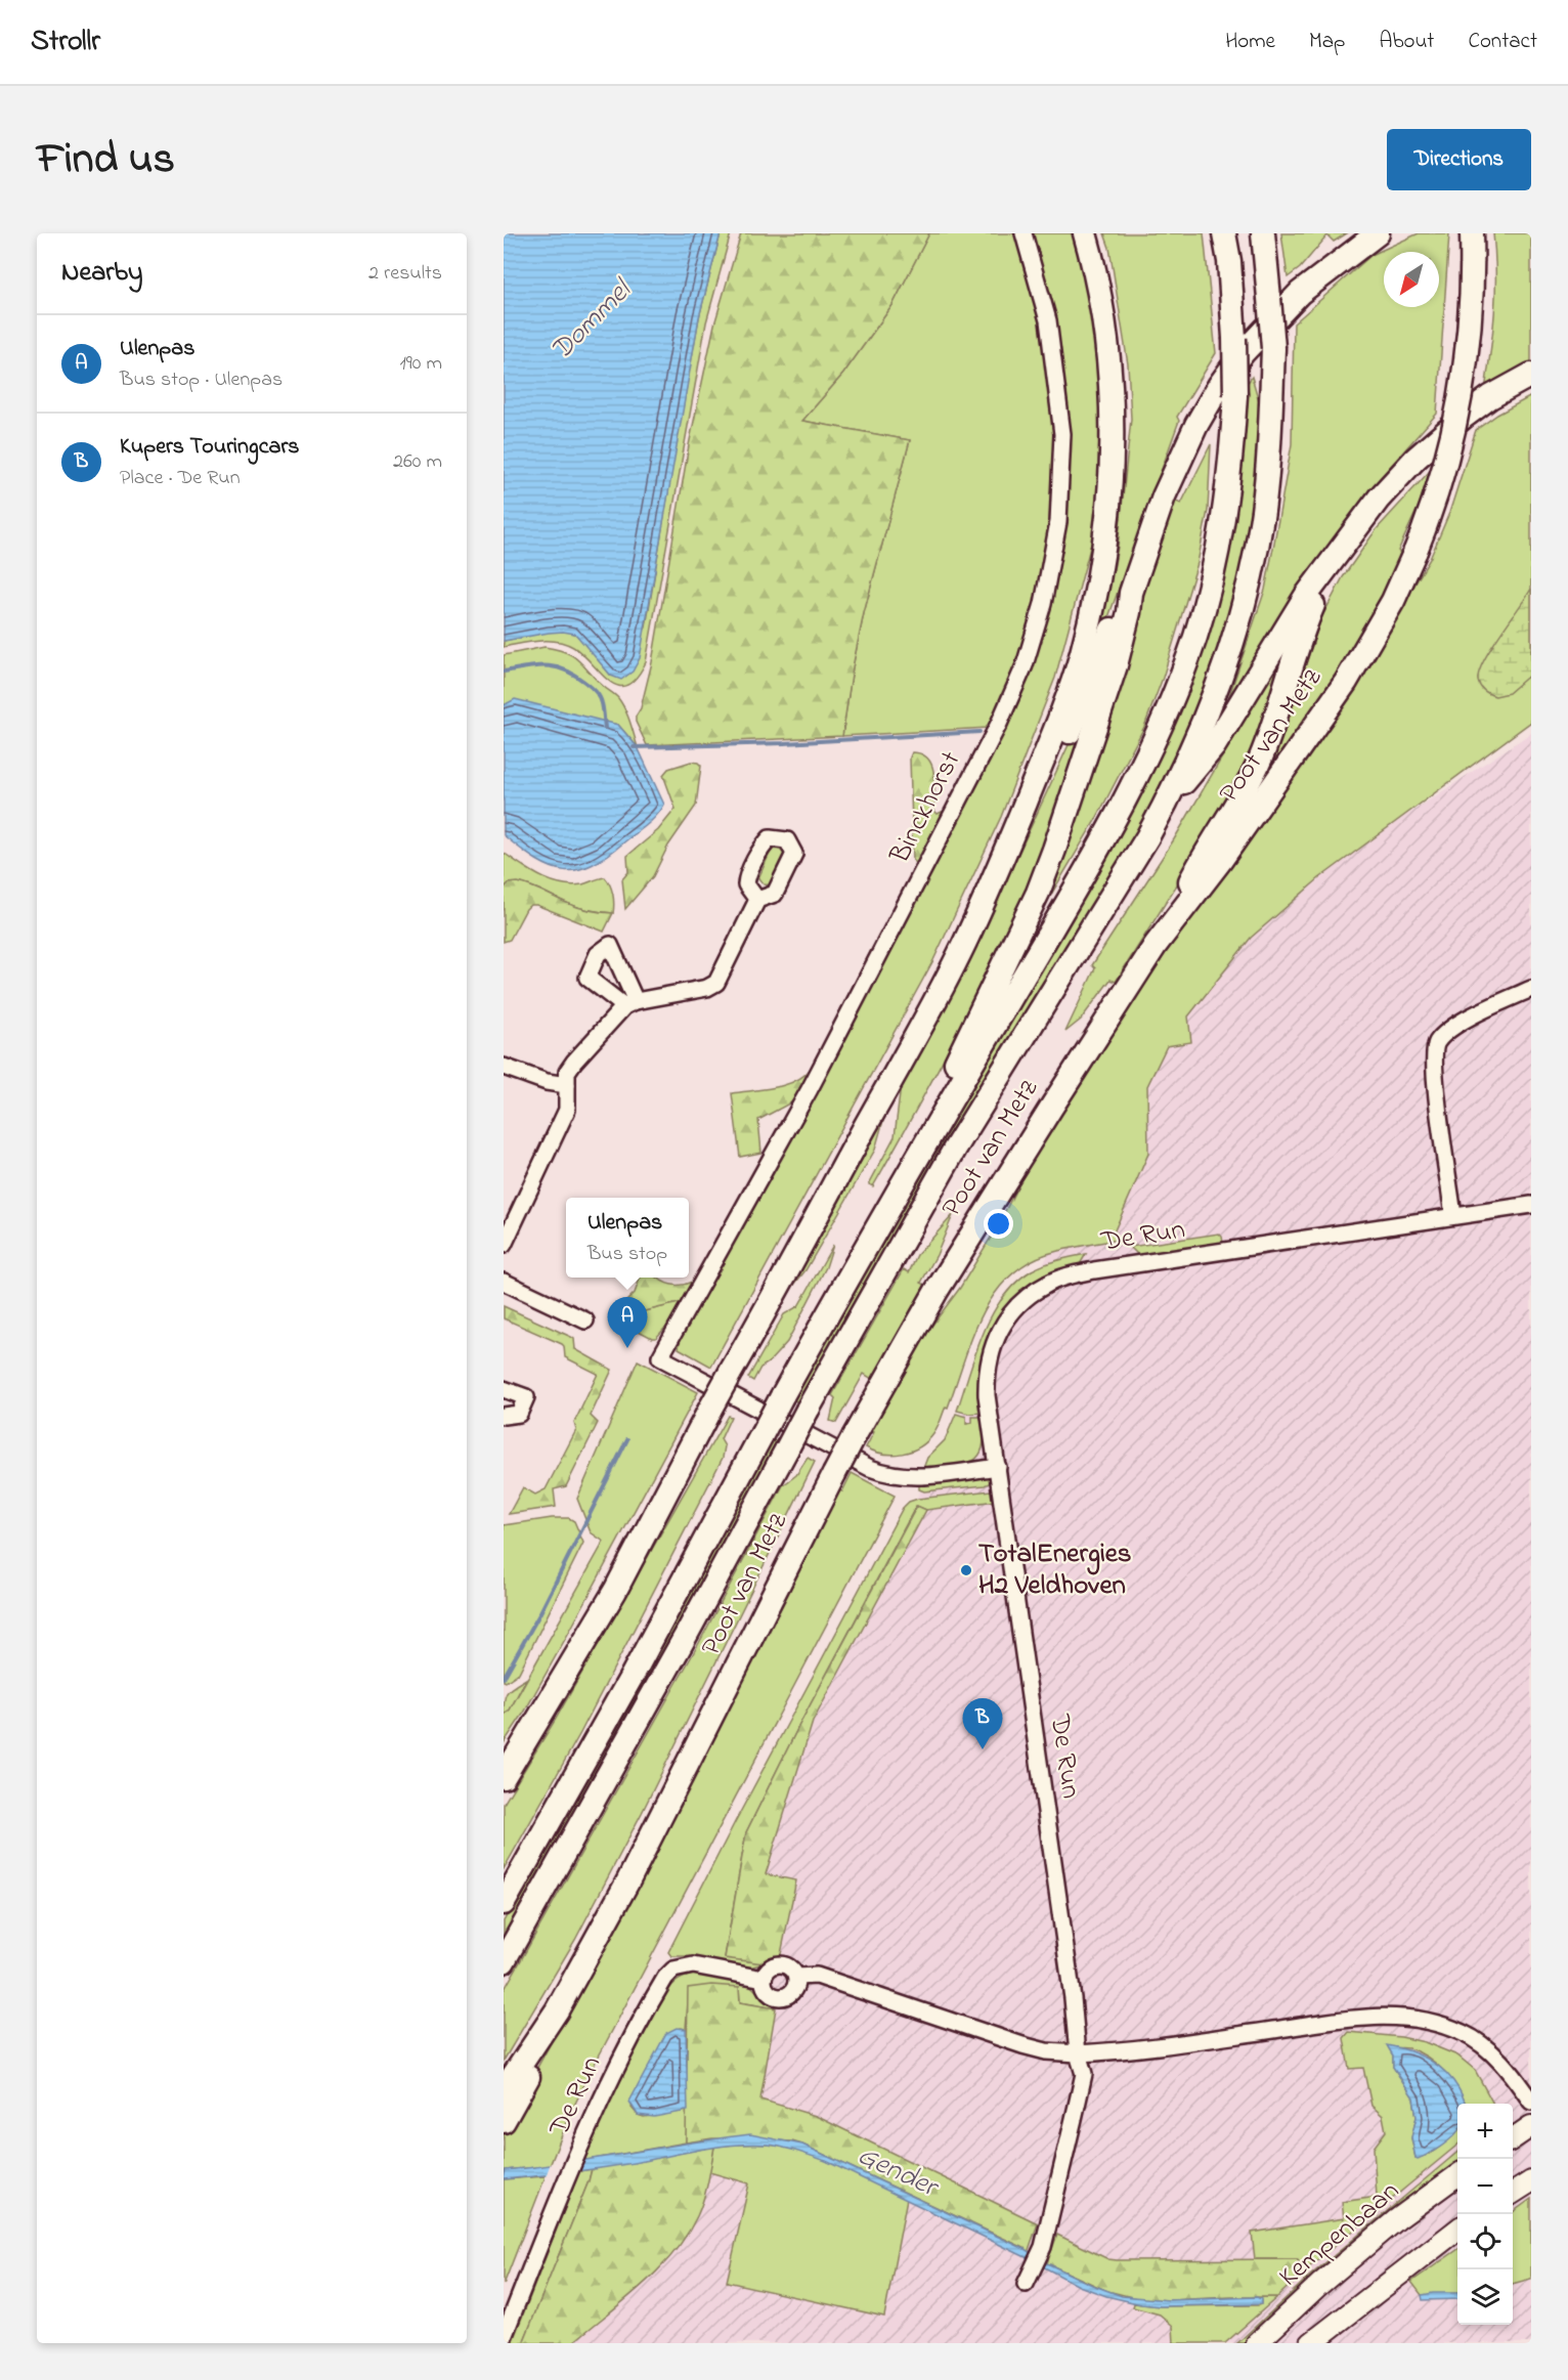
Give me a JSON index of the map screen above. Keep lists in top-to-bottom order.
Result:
{
  "streets": {
    "highway": ["Poot van Metz"],
    "main road": ["Kempenbaan"],
    "street": ["Binckhorst", "De Run"]
  },
  "crossings": [
    ["Binckhorst", "De Run"]
  ],
  "water": ["Dommel", "Gender"],
  "places": ["TotalEnergies H2 Veldhoven"],
  "north": "bottom left",
  "page": {
    "header": "Strollr",
    "nav": [
      "Home",
      "Map",
      "About",
      "Contact"
    ],
    "title": "Find us",
    "buttons": "Directions",
    "heading": ["Nearby", "2 results"],
    "list": [
      {
        "mark": "A",
        "name": "Ulenpas",
        "note": "Bus stop · Ulenpas",
        "value": "190 m"
      },
      {
        "mark": "B",
        "name": "Kupers Touringcars",
        "note": "Place · De Run",
        "value": "260 m"
      }
    ],
    "popup": ["Ulenpas", "Bus stop"],
    "pins": ["A", "B"],
    "map_buttons": ["+", "−"]
  }
}
